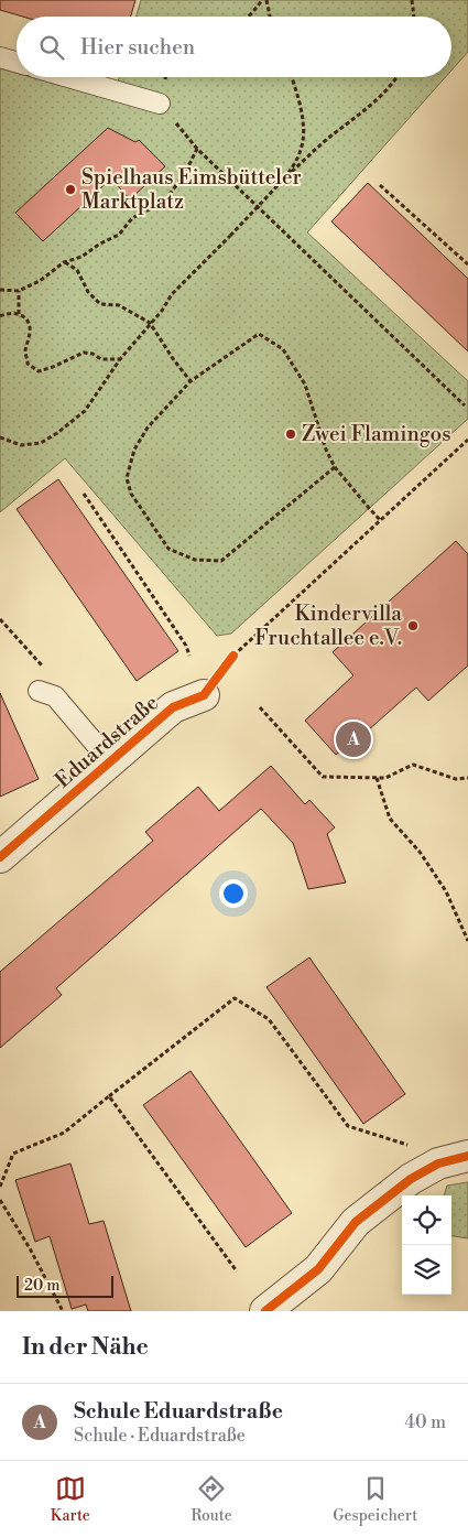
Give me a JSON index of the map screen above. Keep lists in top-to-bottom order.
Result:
{
  "streets": {
    "street": ["Eduardstraße"]
  },
  "places": ["Spielhaus Eimsbütteler Marktplatz", "Zwei Flamingos", "Kindervilla Fruchtallee e.V."],
  "scale_bar": "20 m",
  "page": {
    "search": "Hier suchen",
    "pins": "A",
    "scale": "20 m",
    "heading": "In der Nähe",
    "list": [
      {
        "mark": "A",
        "name": "Schule Eduardstraße",
        "note": "Schule · Eduardstraße",
        "value": "40 m"
      }
    ],
    "nav": ["Karte", "Route", "Gespeichert"]
  }
}
